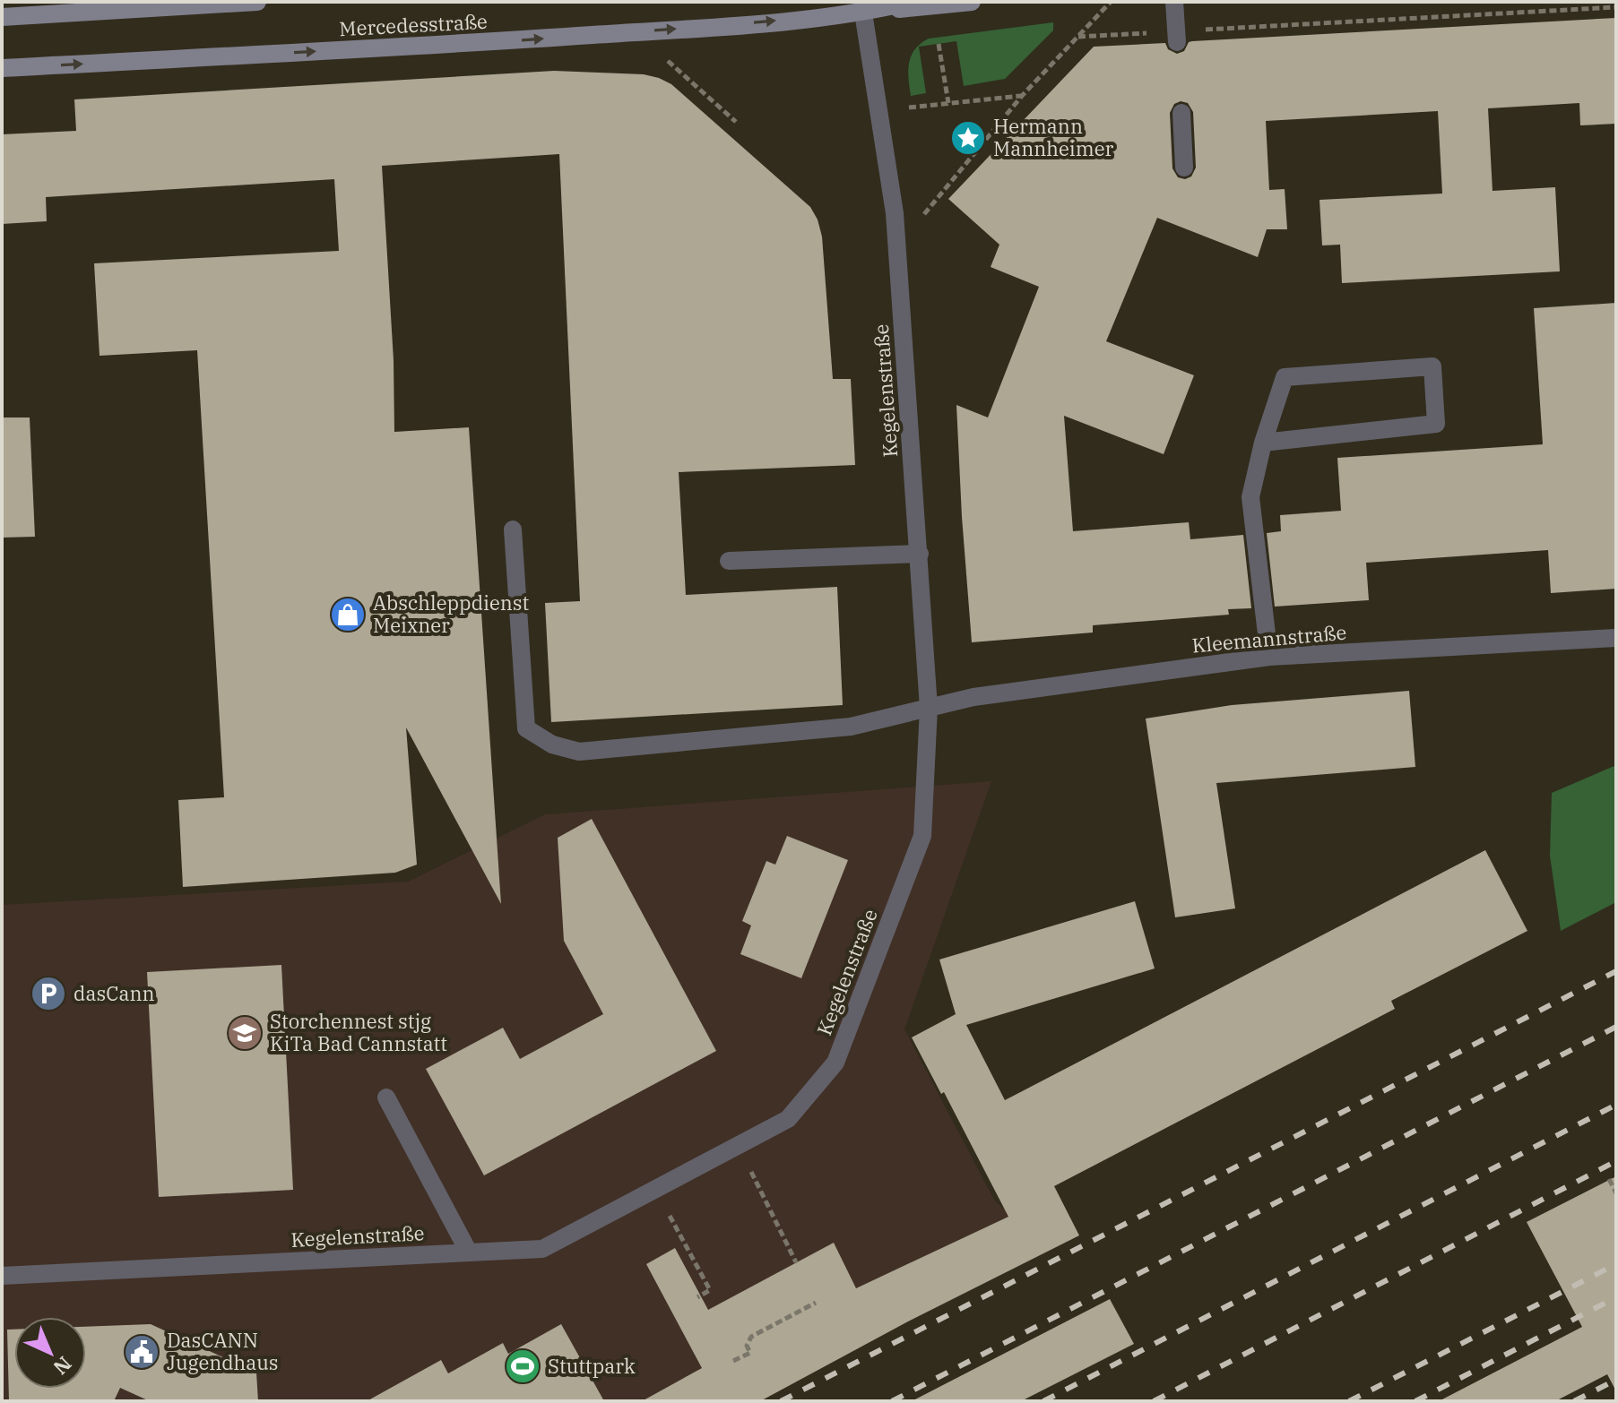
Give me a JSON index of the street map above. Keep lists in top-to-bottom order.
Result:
{
  "streets": {
    "main road": ["Mercedesstraße"],
    "street": ["Kegelenstraße", "Kleemannstraße"]
  },
  "crossings": [
    ["Mercedesstraße", "Kegelenstraße"],
    ["Kegelenstraße", "Kleemannstraße"]
  ],
  "one_way": ["Mercedesstraße"],
  "places": {
    "place": ["Hermann Mannheimer"],
    "shop": ["Abschleppdienst Meixner"],
    "parking": ["dasCann"],
    "school or university": ["Storchennest stjg KiTa Bad Cannstatt"],
    "public building": ["DasCANN Jugendhaus"],
    "sports": ["Stuttpark"]
  },
  "north": "bottom right"
}
